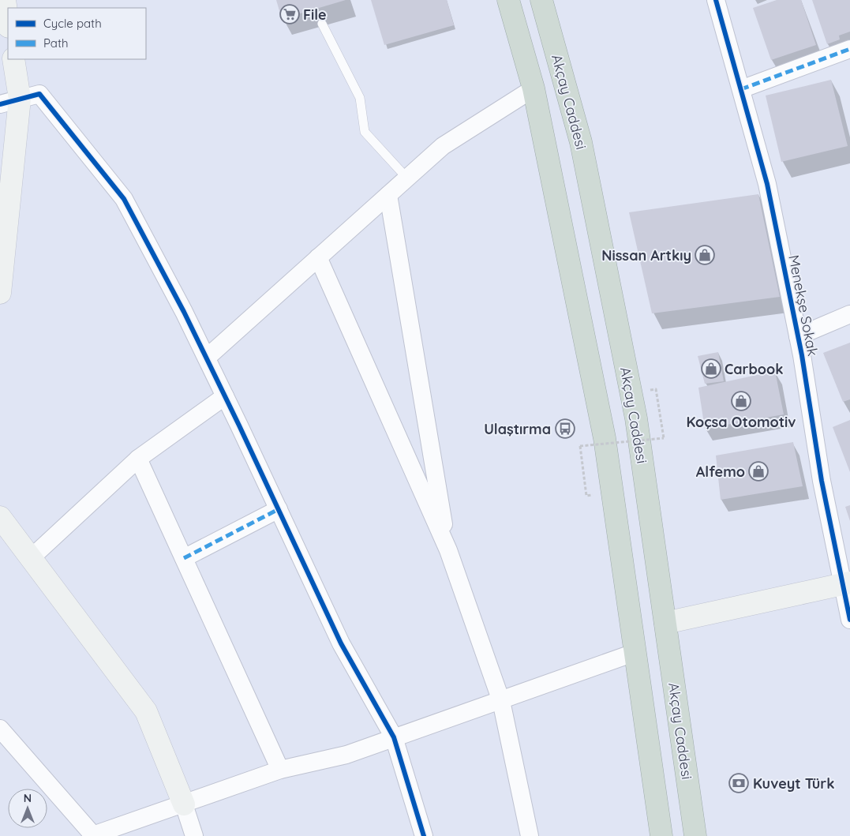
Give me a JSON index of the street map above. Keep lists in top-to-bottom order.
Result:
{
  "streets": {
    "highway": ["Akçay Caddesi"],
    "street": ["Menekşe Sokak"]
  },
  "places": {
    "supermarket": ["File"],
    "shop": [
      "Nissan Artkıy",
      "Carbook",
      "Koçsa Otomotiv",
      "Alfemo"
    ],
    "bus stop": ["Ulaştırma"],
    "bank": ["Kuveyt Türk"]
  },
  "legend": ["Cycle path", "Path"],
  "north": "top"
}
